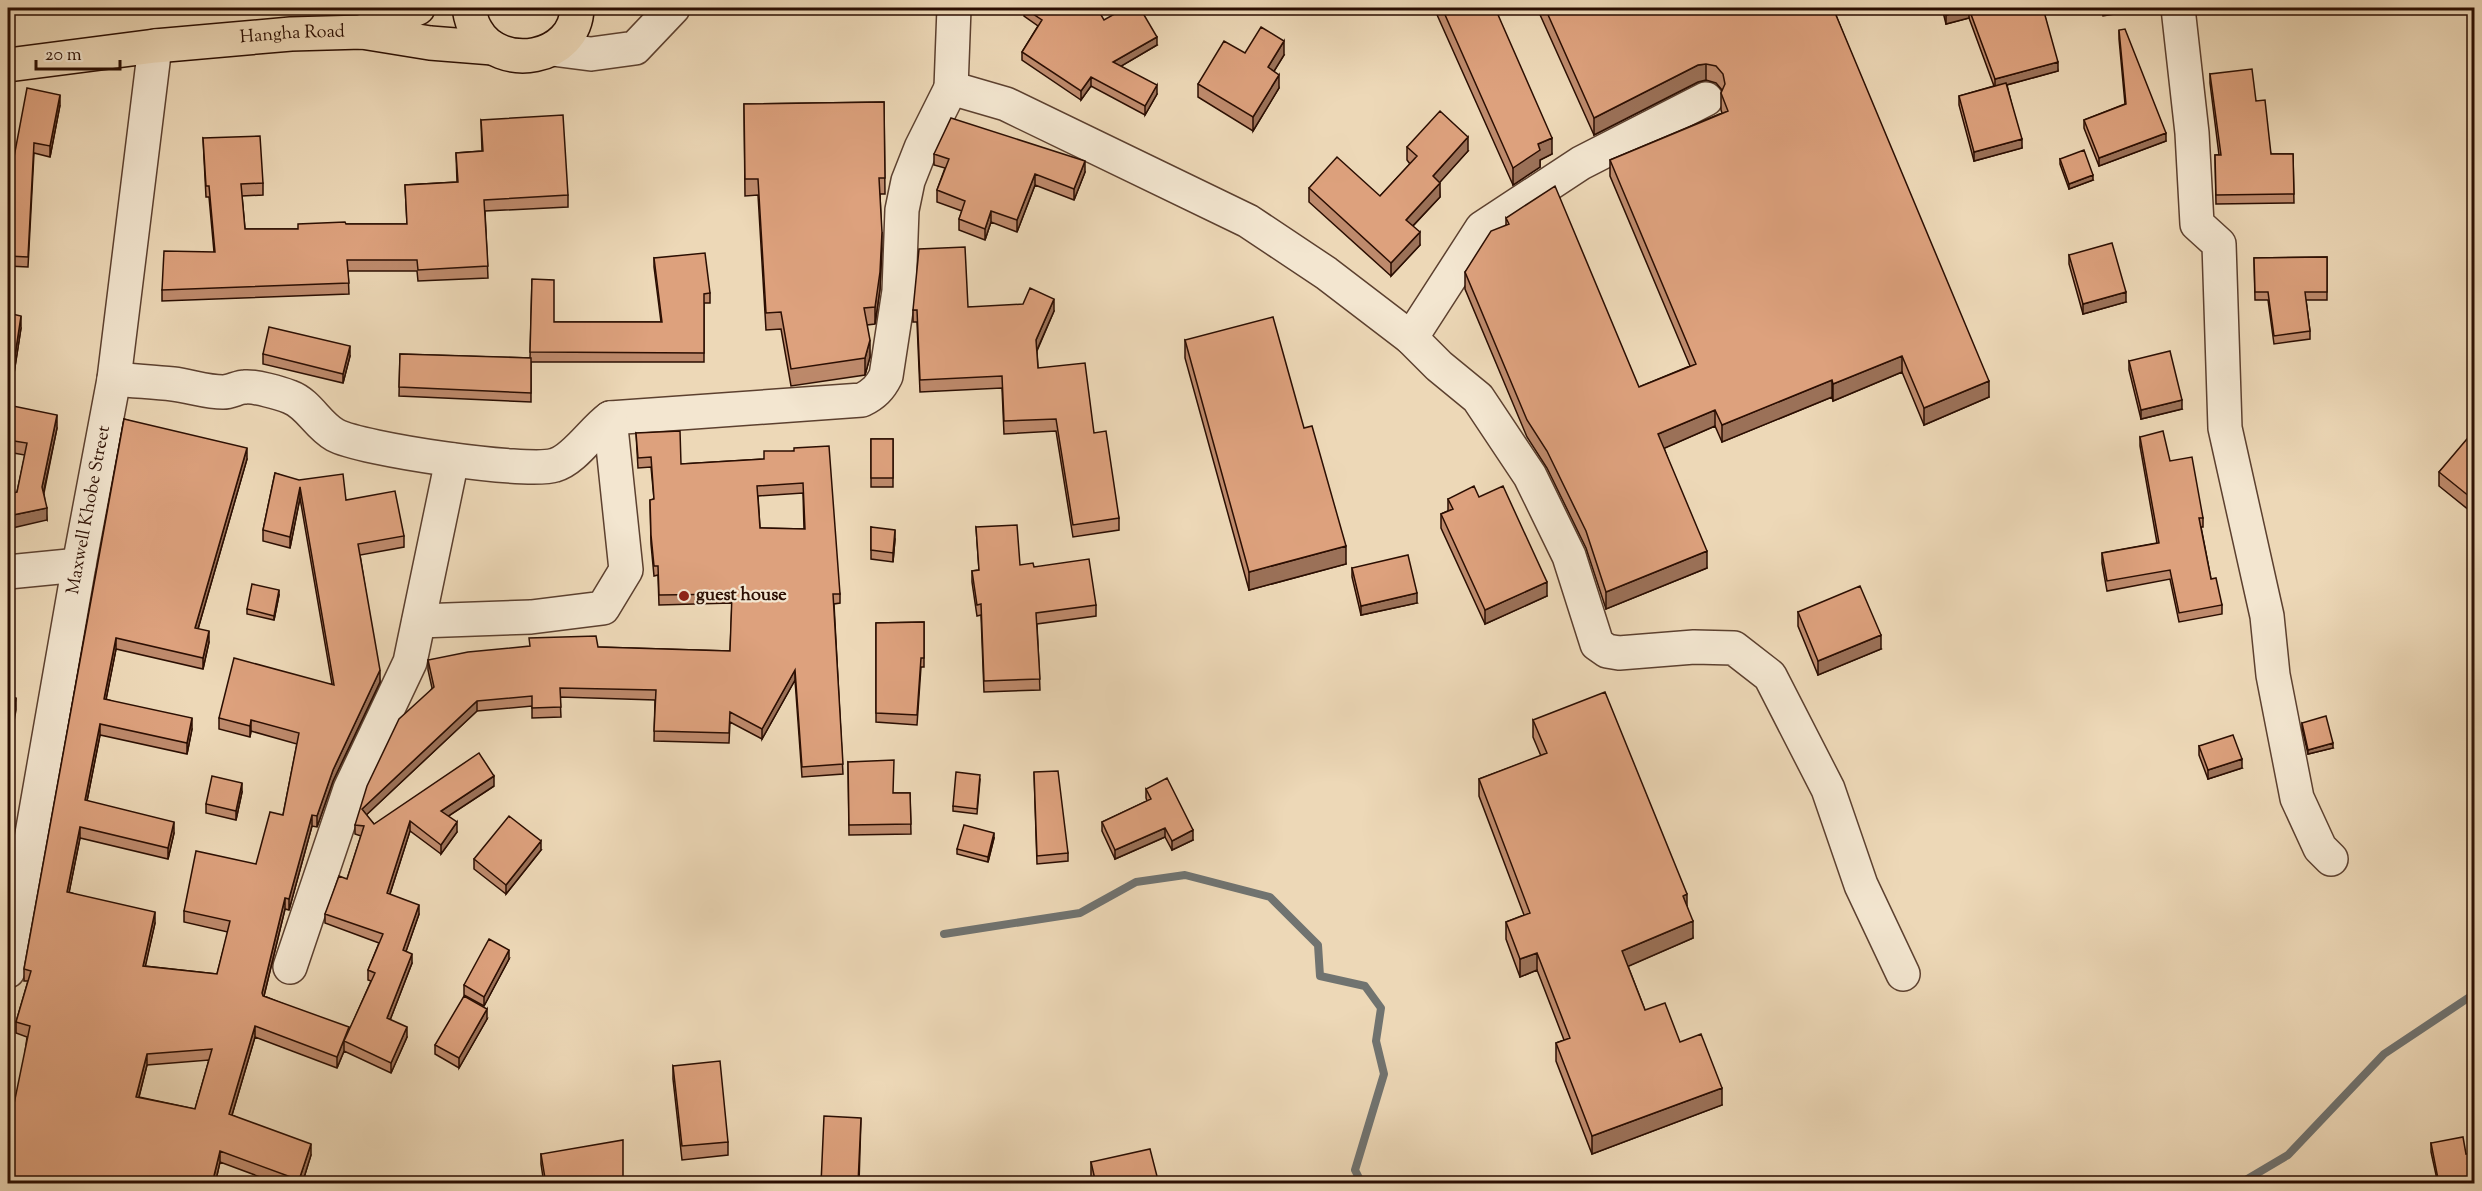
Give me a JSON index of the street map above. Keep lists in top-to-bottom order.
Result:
{
  "streets": {
    "highway": ["Hangha Road"],
    "street": ["Maxwell Khobe Street"]
  },
  "crossings": [
    ["Hangha Road", "Maxwell Khobe Street"]
  ],
  "places": ["guest house"],
  "scale_bar": "20 m"
}
